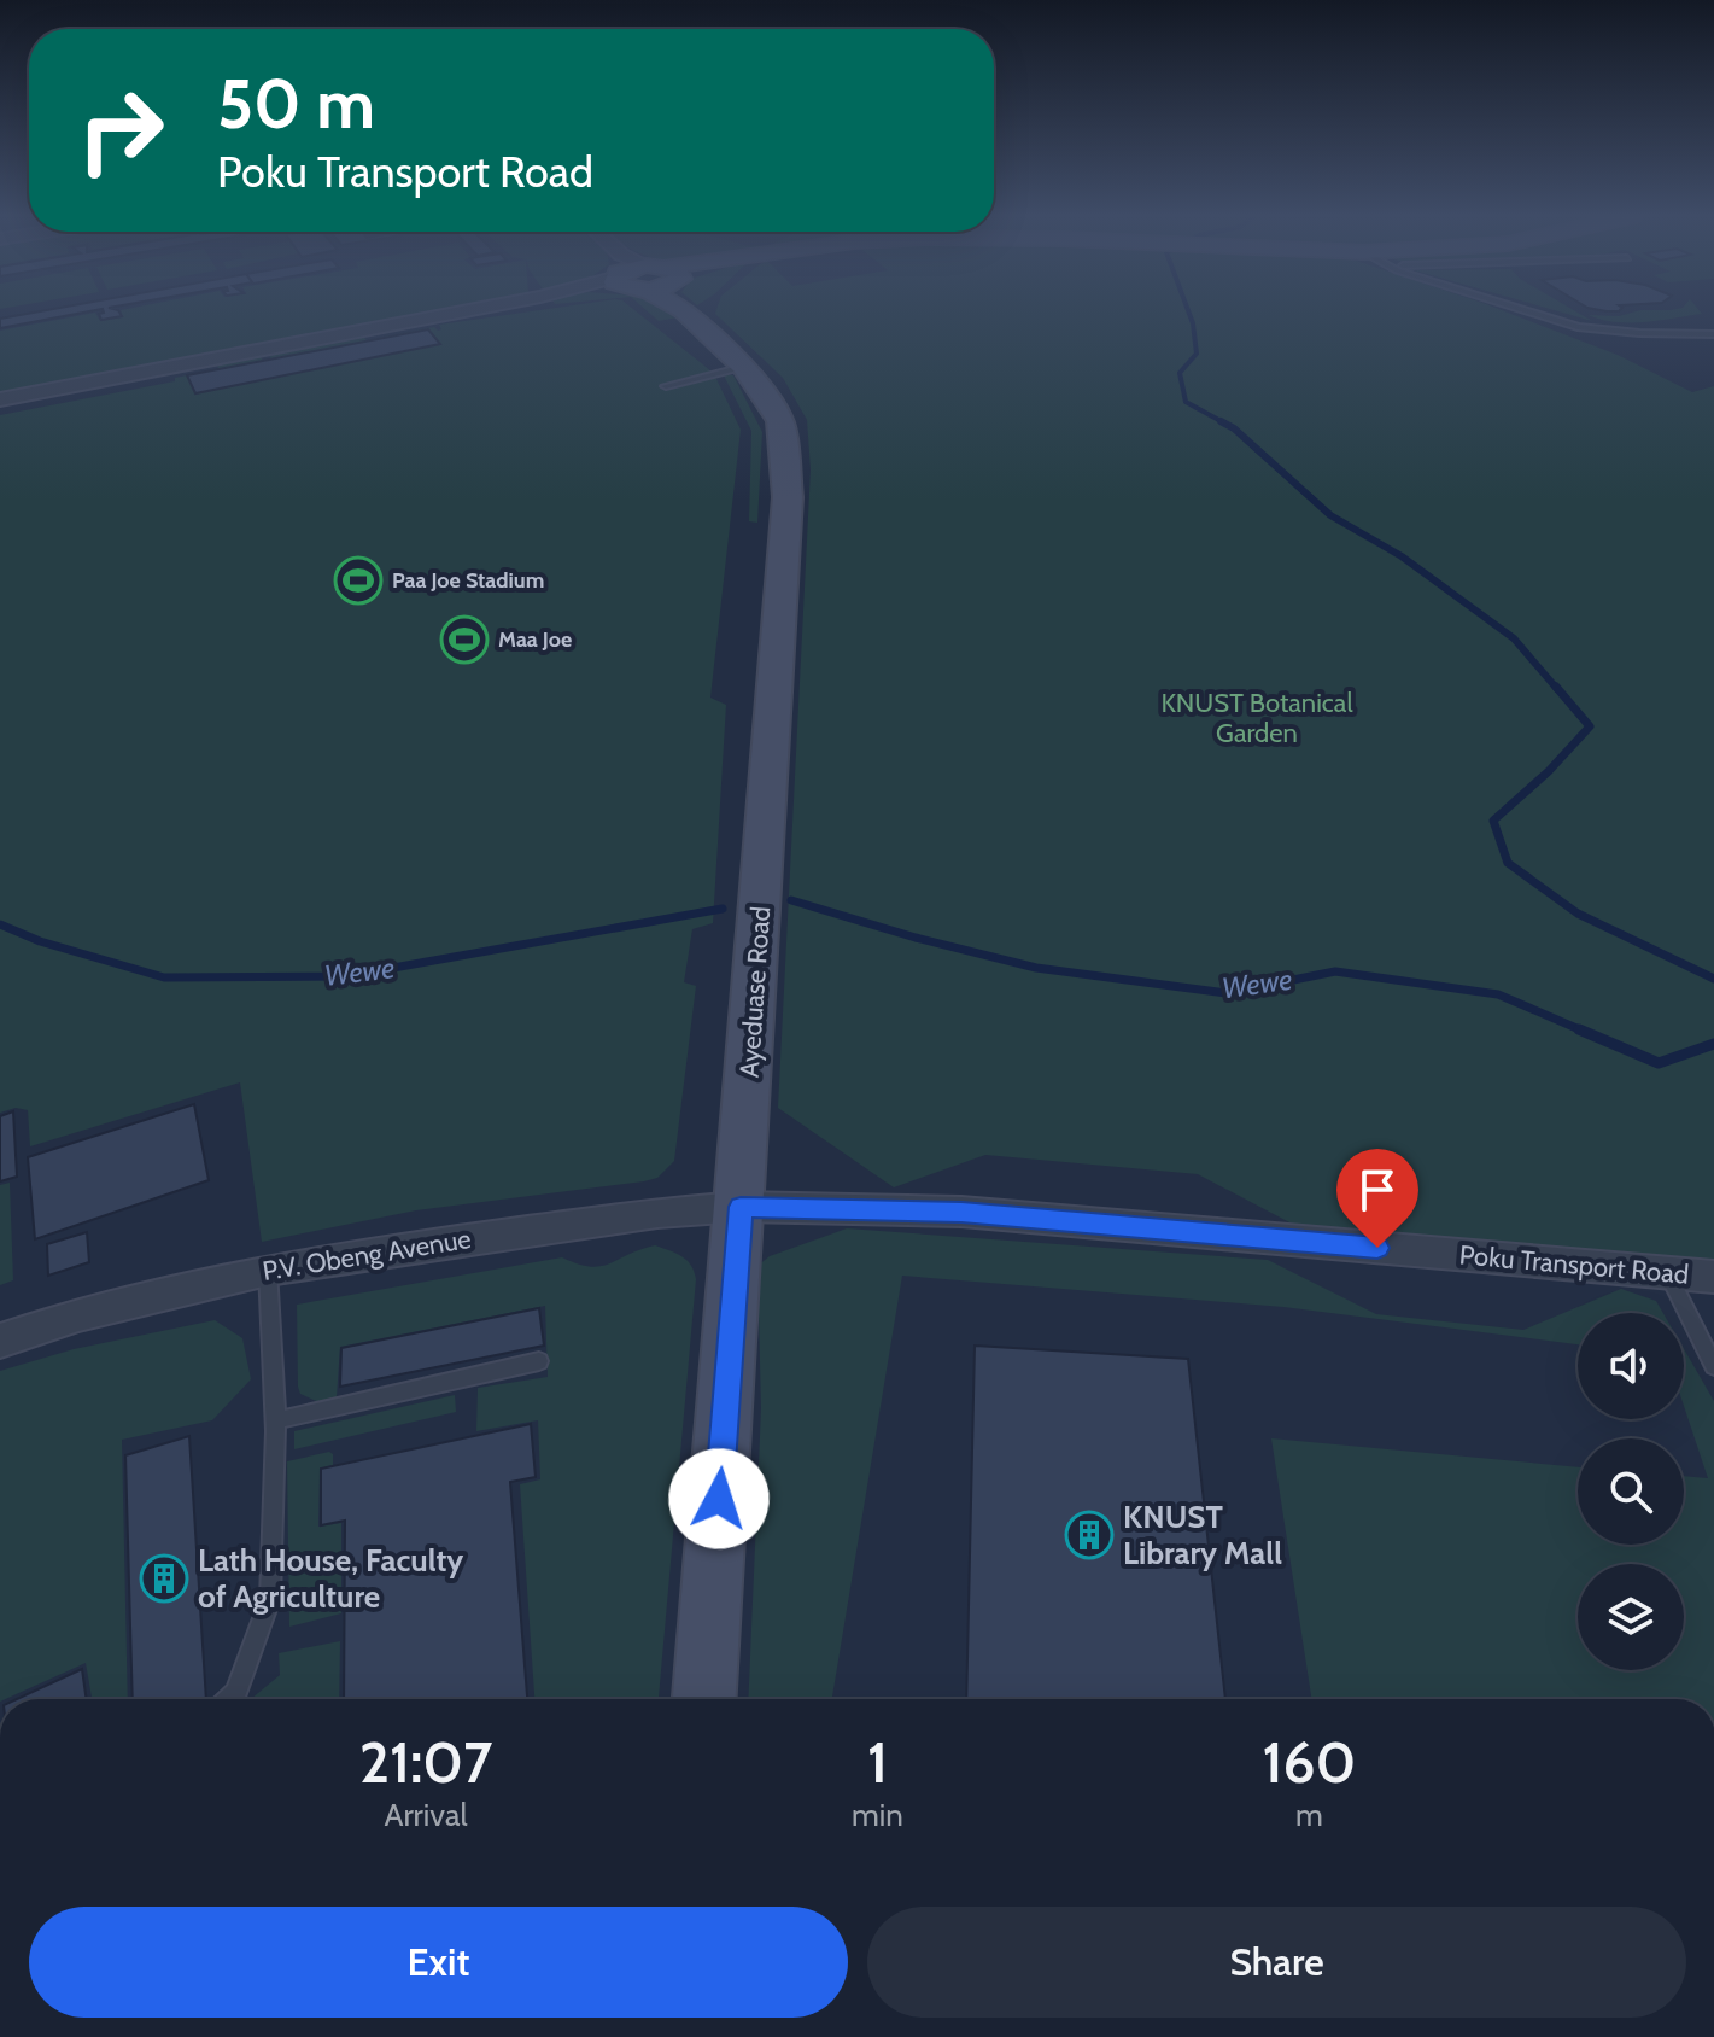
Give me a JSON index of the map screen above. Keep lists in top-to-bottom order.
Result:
{
  "streets": {
    "street": ["Ayeduase Road", "P.V. Obeng Avenue", "Poku Transport Road"]
  },
  "crossings": [
    ["Ayeduase Road", "P.V. Obeng Avenue"],
    ["Ayeduase Road", "Poku Transport Road"],
    ["P.V. Obeng Avenue", "Poku Transport Road"]
  ],
  "water": ["Wewe"],
  "parks": ["KNUST Botanical Garden"],
  "places": {
    "sports": ["Paa Joe Stadium", "Maa Joe"],
    "building": ["KNUST Library Mall", "Lath House, Faculty of Agriculture"]
  },
  "page": {
    "turn": ["50 m", "Poku Transport Road"],
    "eta": [
      "21:07",
      "Arrival",
      "1",
      "min",
      "160",
      "m"
    ],
    "buttons": ["Exit", "Share"]
  }
}
